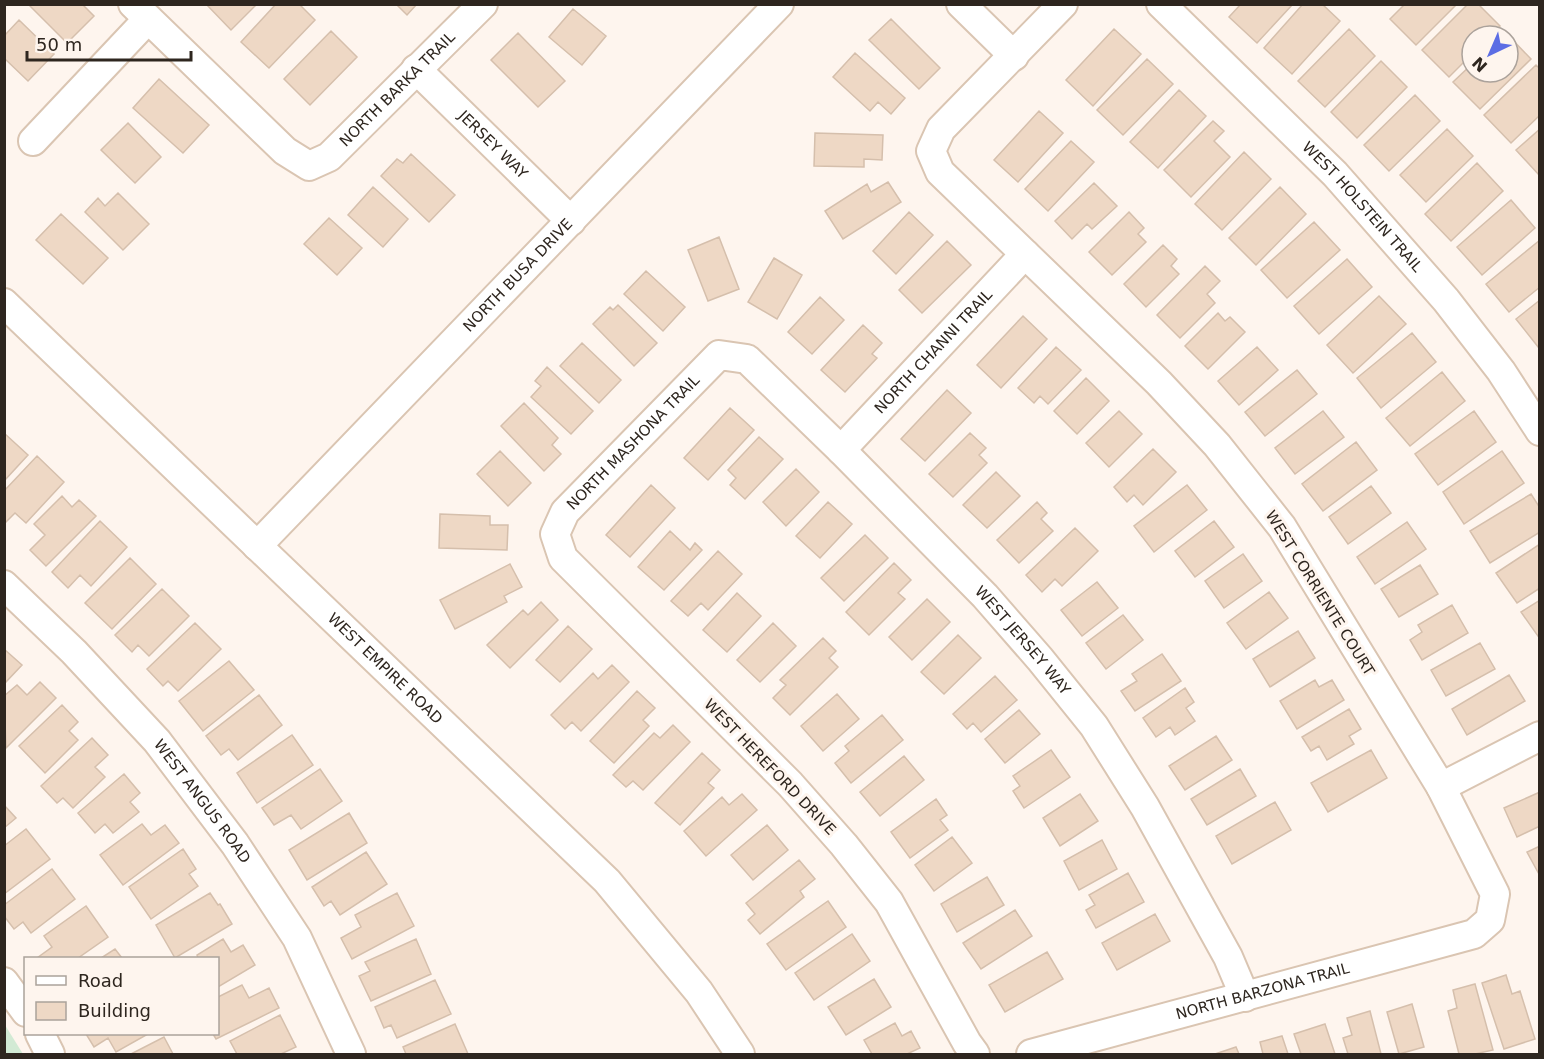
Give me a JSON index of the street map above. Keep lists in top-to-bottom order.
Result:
{
  "streets": {
    "street": [
      "NORTH BARKA TRAIL",
      "JERSEY WAY",
      "WEST HOLSTEIN TRAIL",
      "NORTH BUSA DRIVE",
      "NORTH CHANNI TRAIL",
      "NORTH MASHONA TRAIL",
      "WEST CORRIENTE COURT",
      "WEST JERSEY WAY",
      "WEST EMPIRE ROAD",
      "WEST HEREFORD DRIVE",
      "WEST ANGUS ROAD",
      "NORTH BARZONA TRAIL"
    ]
  },
  "crossings": [
    ["NORTH BARKA TRAIL", "JERSEY WAY"],
    ["JERSEY WAY", "NORTH BUSA DRIVE"],
    ["NORTH BUSA DRIVE", "WEST EMPIRE ROAD"],
    ["NORTH CHANNI TRAIL", "WEST CORRIENTE COURT"],
    ["NORTH CHANNI TRAIL", "WEST JERSEY WAY"],
    ["NORTH MASHONA TRAIL", "WEST JERSEY WAY"],
    ["NORTH MASHONA TRAIL", "WEST HEREFORD DRIVE"],
    ["WEST CORRIENTE COURT", "NORTH BARZONA TRAIL"],
    ["WEST JERSEY WAY", "NORTH BARZONA TRAIL"]
  ],
  "legend": ["Road", "Building"],
  "scale_bar": "50 m",
  "north": "bottom left"
}
